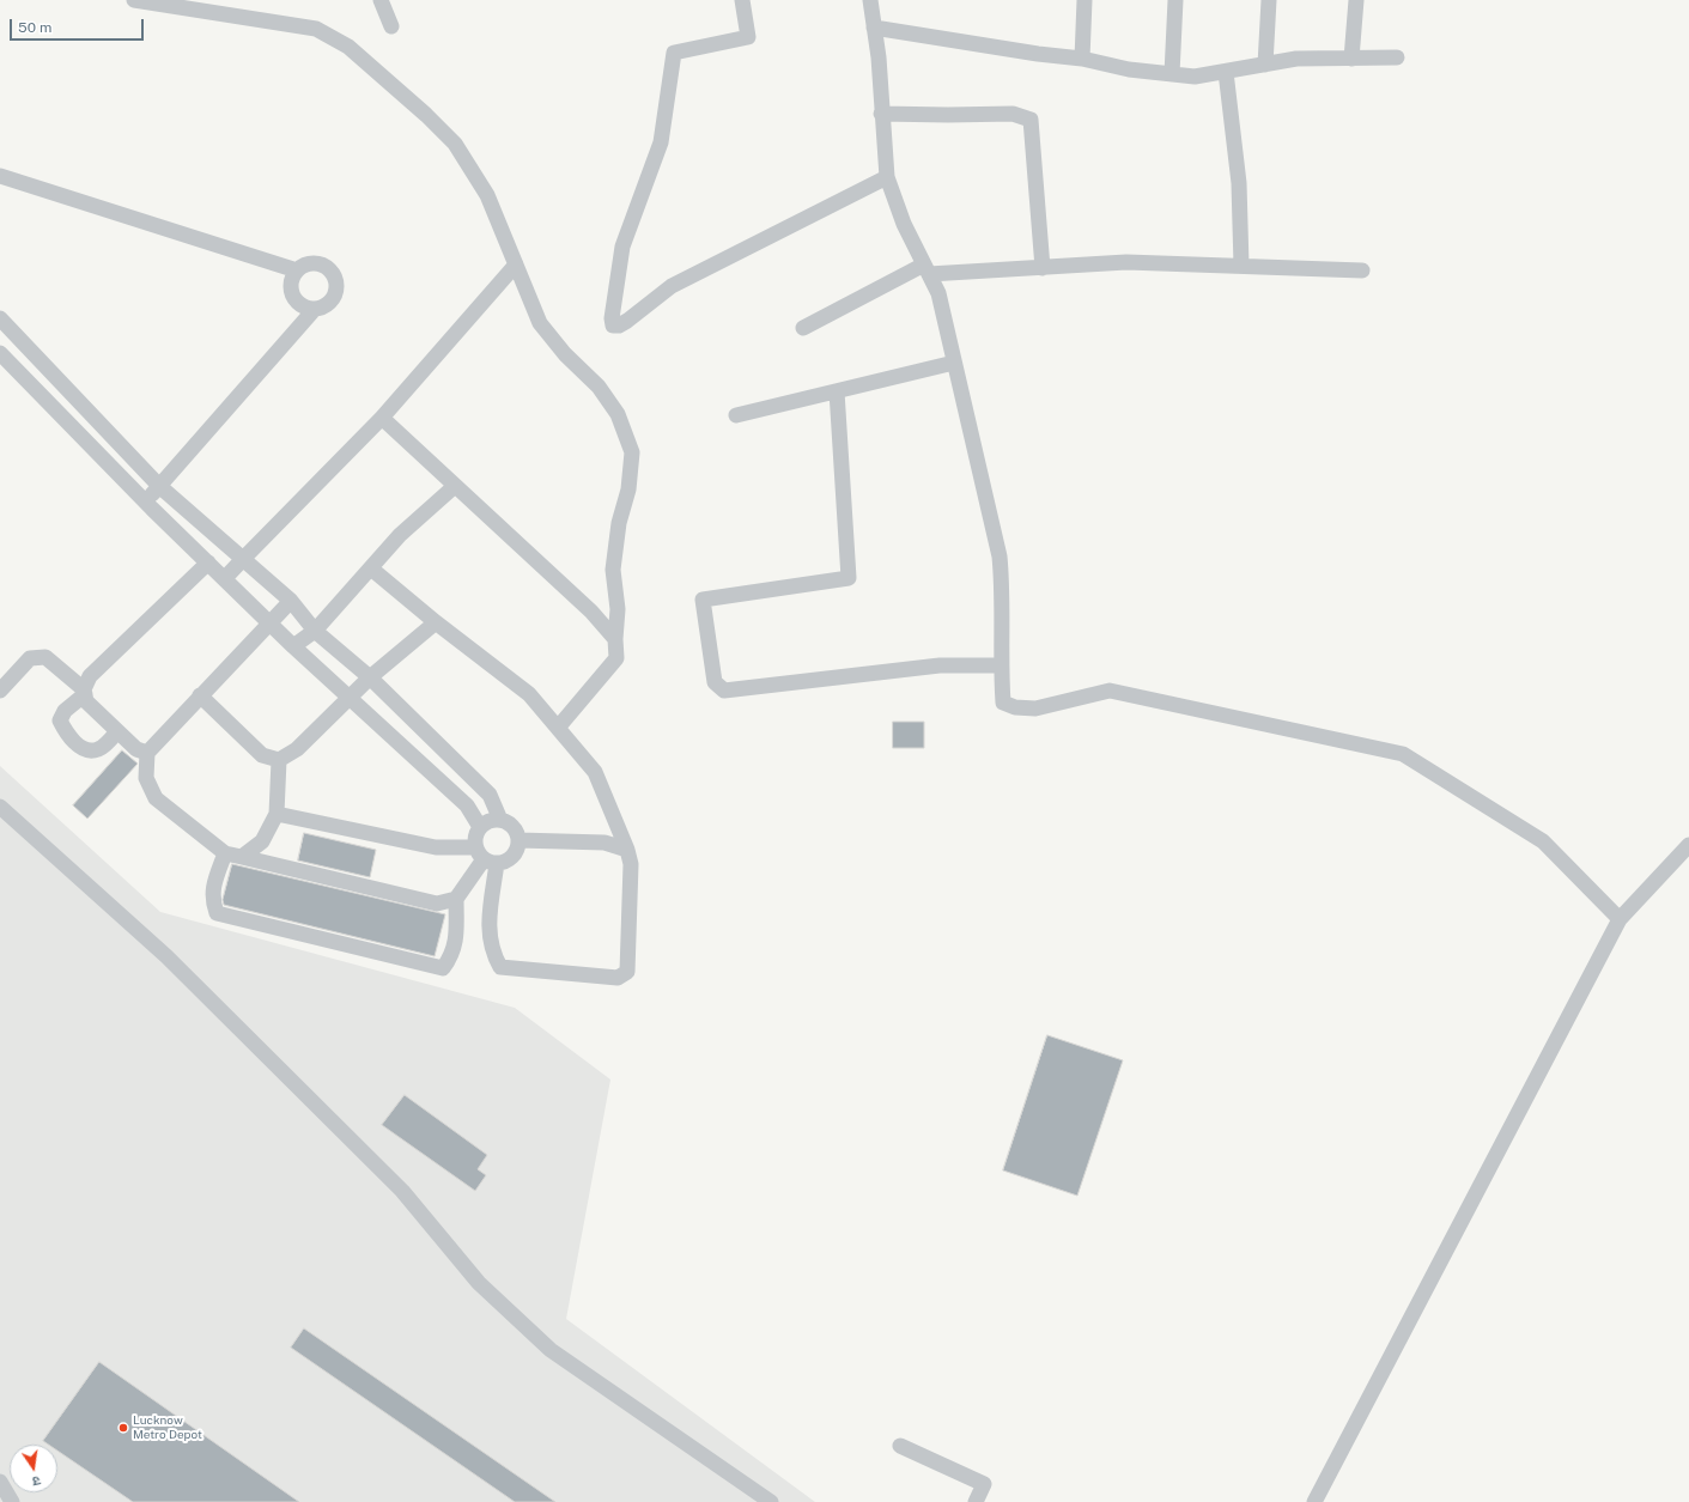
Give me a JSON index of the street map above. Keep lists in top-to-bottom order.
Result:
{
  "places": ["Lucknow Metro Depot"],
  "scale_bar": "50 m",
  "north": "bottom"
}
